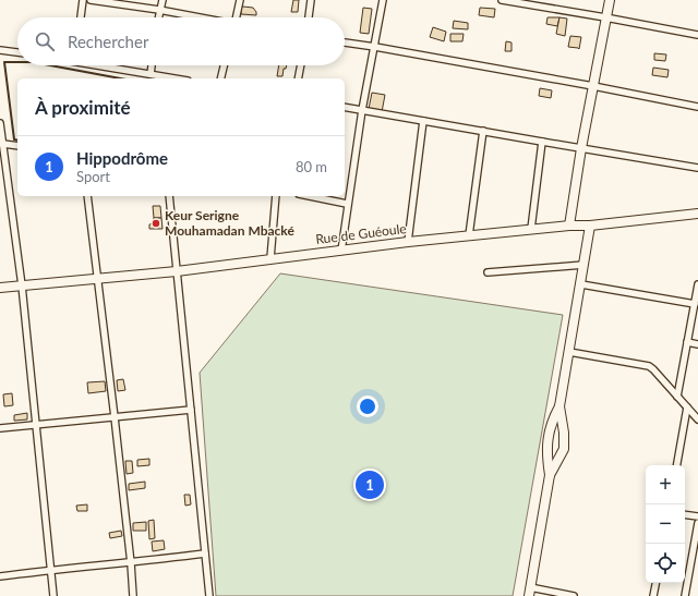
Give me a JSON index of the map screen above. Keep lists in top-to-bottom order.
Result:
{
  "streets": {
    "main road": ["Rue de Guéoule"]
  },
  "places": ["Keur Serigne Mouhamadan Mbacké"],
  "page": {
    "search": "Rechercher",
    "heading": "À proximité",
    "list": [
      {
        "mark": "1",
        "name": "Hippodrôme",
        "note": "Sport",
        "value": "80 m"
      }
    ],
    "map_buttons": ["+", "−"],
    "pins": "1"
  }
}
